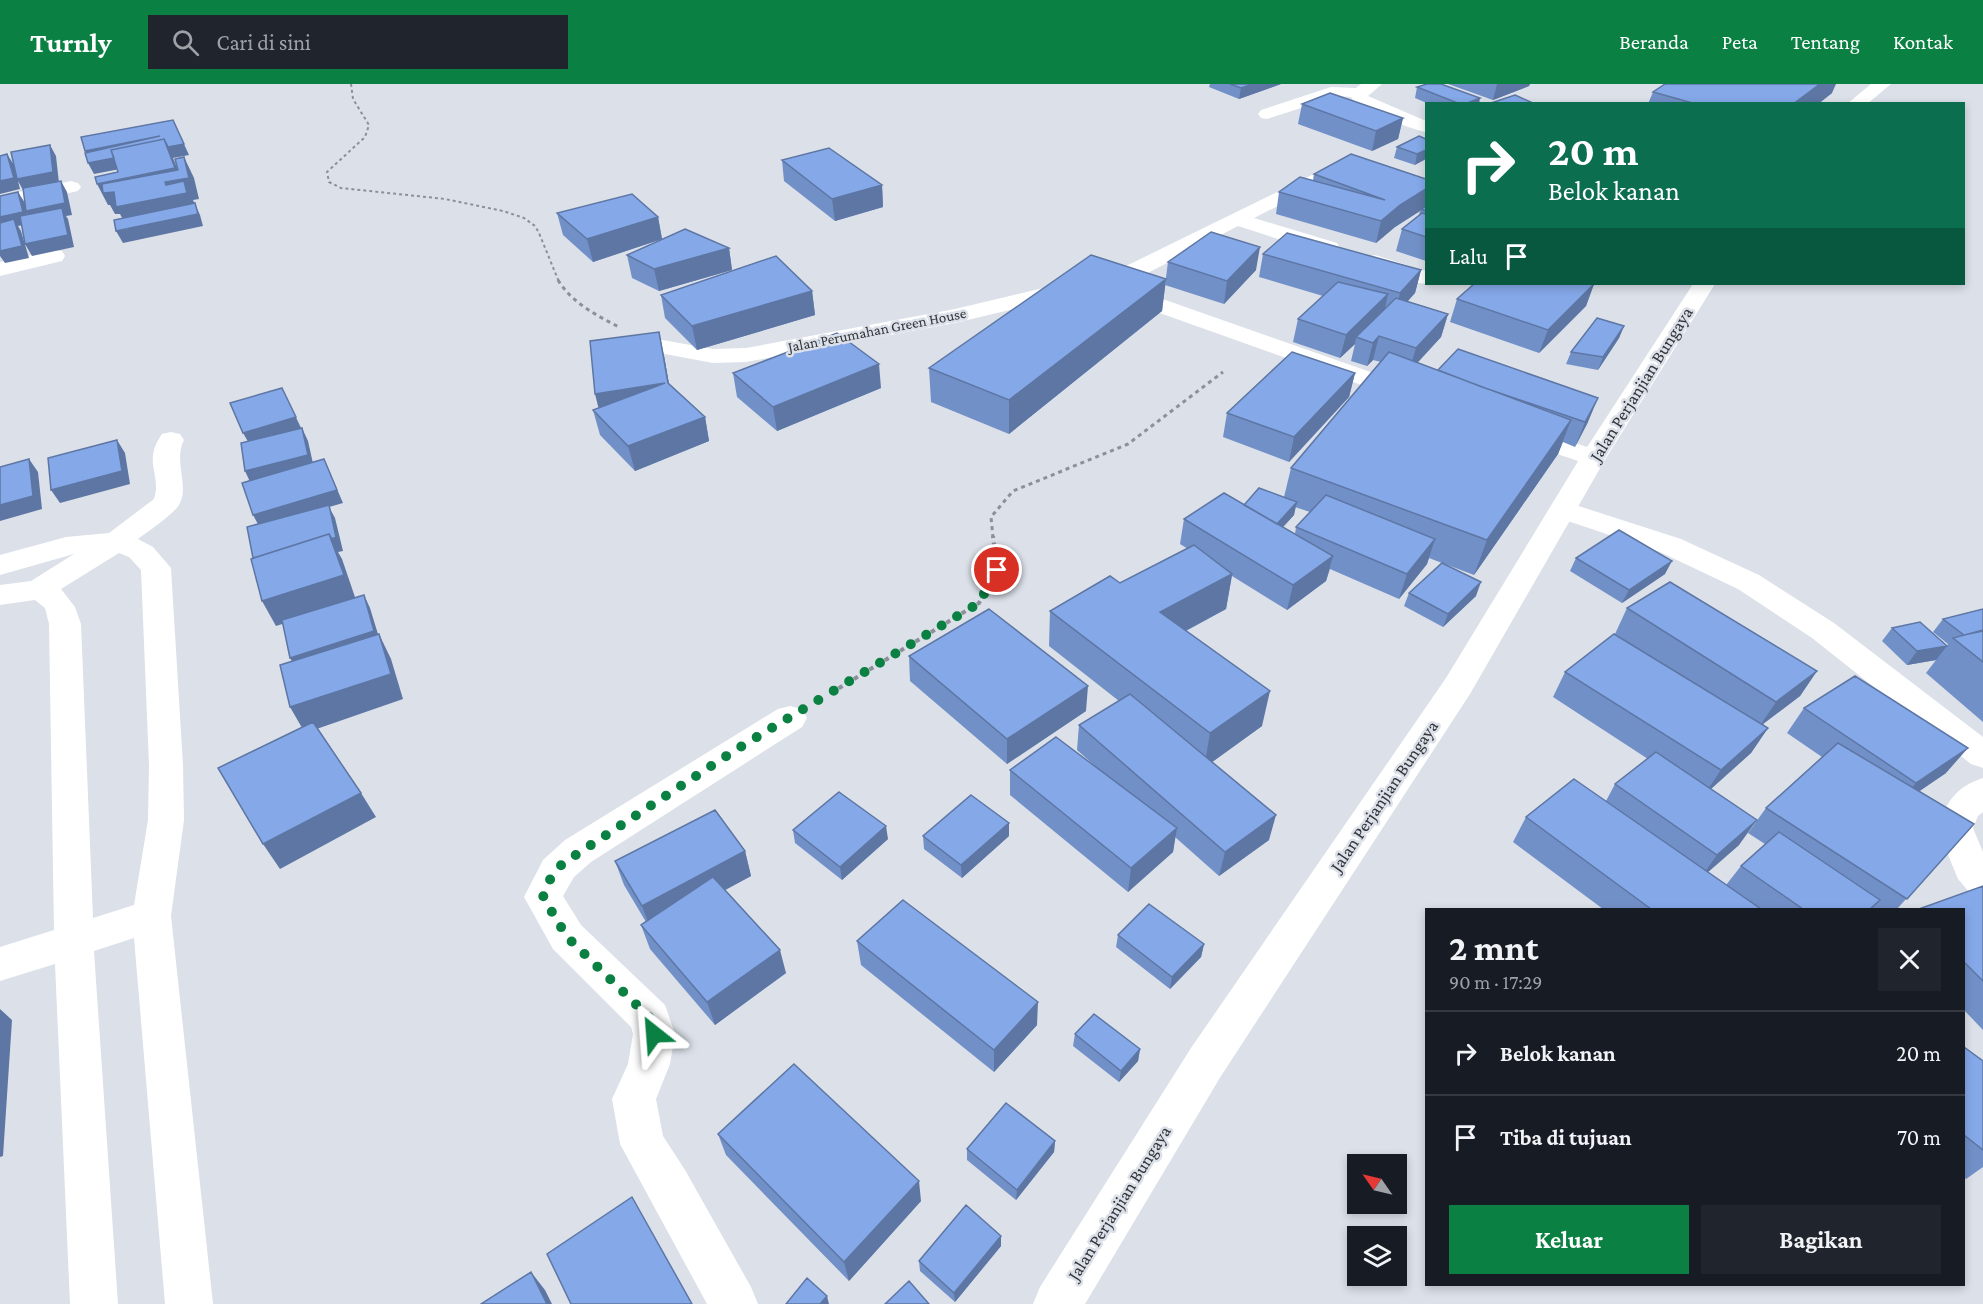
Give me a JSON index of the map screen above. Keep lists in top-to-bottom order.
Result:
{
  "streets": {
    "street": ["Jalan Perumahan Green House", "Jalan Perjanjian Bungaya"]
  },
  "north": "top left",
  "page": {
    "header": "Turnly",
    "search": "Cari di sini",
    "nav": [
      "Beranda",
      "Peta",
      "Tentang",
      "Kontak"
    ],
    "turn": ["20 m", "Belok kanan"],
    "then": "Lalu",
    "heading": ["2 mnt", "90 m · 17:29"],
    "list": [
      {
        "name": "Belok kanan",
        "value": "20 m"
      },
      {
        "name": "Tiba di tujuan",
        "value": "70 m"
      }
    ],
    "buttons": ["Keluar", "Bagikan"]
  }
}
